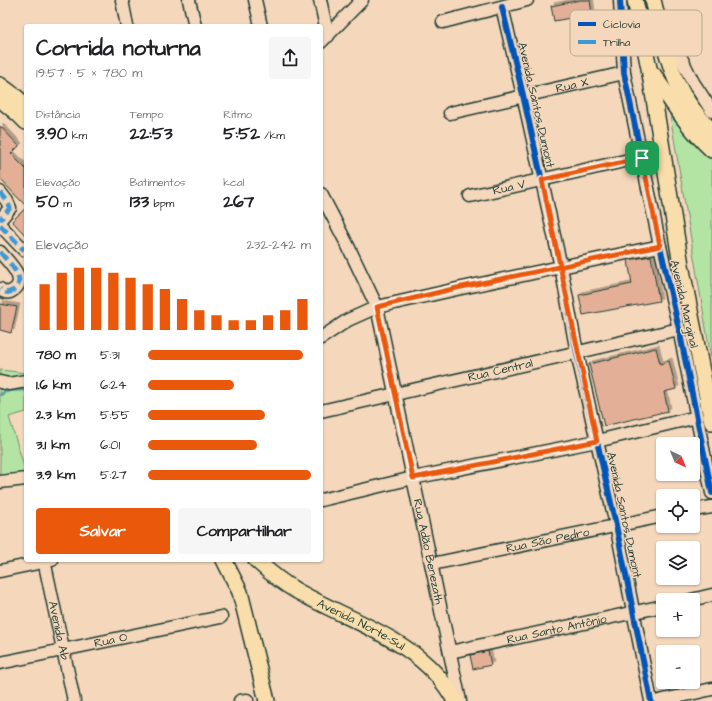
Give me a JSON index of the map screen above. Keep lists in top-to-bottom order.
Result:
{
  "streets": {
    "main road": ["Avenida Norte-Sul"],
    "street": [
      "Rua X",
      "Avenida Santos Dumont",
      "Rua V",
      "Avenida Marginal",
      "Rua Central",
      "Rua São Pedro",
      "Rua Adão Benezath",
      "Rua Santo Antônio",
      "Avenida Ab",
      "Rua O"
    ]
  },
  "crossings": [
    ["Rua X", "Avenida Santos Dumont"],
    ["Rua X", "Avenida Marginal"],
    ["Avenida Santos Dumont", "Rua V"],
    ["Avenida Santos Dumont", "Rua Central"],
    ["Avenida Santos Dumont", "Rua São Pedro"],
    ["Avenida Santos Dumont", "Rua Santo Antônio"],
    ["Rua V", "Avenida Marginal"],
    ["Avenida Marginal", "Rua Central"],
    ["Rua Central", "Rua Adão Benezath"],
    ["Rua São Pedro", "Rua Adão Benezath"],
    ["Rua Adão Benezath", "Rua Santo Antônio"],
    ["Avenida Ab", "Rua O"]
  ],
  "legend": ["Ciclovia", "Trilha"],
  "north": "bottom right",
  "page": {
    "heading": ["Corrida noturna", "19:57 · 5 × 780 m"],
    "stats": [
      ["Distância", "3.90 km"],
      ["Tempo", "22:53"],
      ["Ritmo", "5:52 /km"],
      ["Elevação", "50 m"],
      ["Batimentos", "133 bpm"],
      ["kcal", "267"]
    ],
    "chart": ["Elevação", "232–242 m"],
    "list": [
      {
        "name": "780 m",
        "note": "5:31"
      },
      {
        "name": "1.6 km",
        "note": "6:24"
      },
      {
        "name": "2.3 km",
        "note": "5:55"
      },
      {
        "name": "3.1 km",
        "note": "6:01"
      },
      {
        "name": "3.9 km",
        "note": "5:27"
      }
    ],
    "map_buttons": ["+", "−"],
    "buttons": ["Salvar", "Compartilhar"]
  }
}
